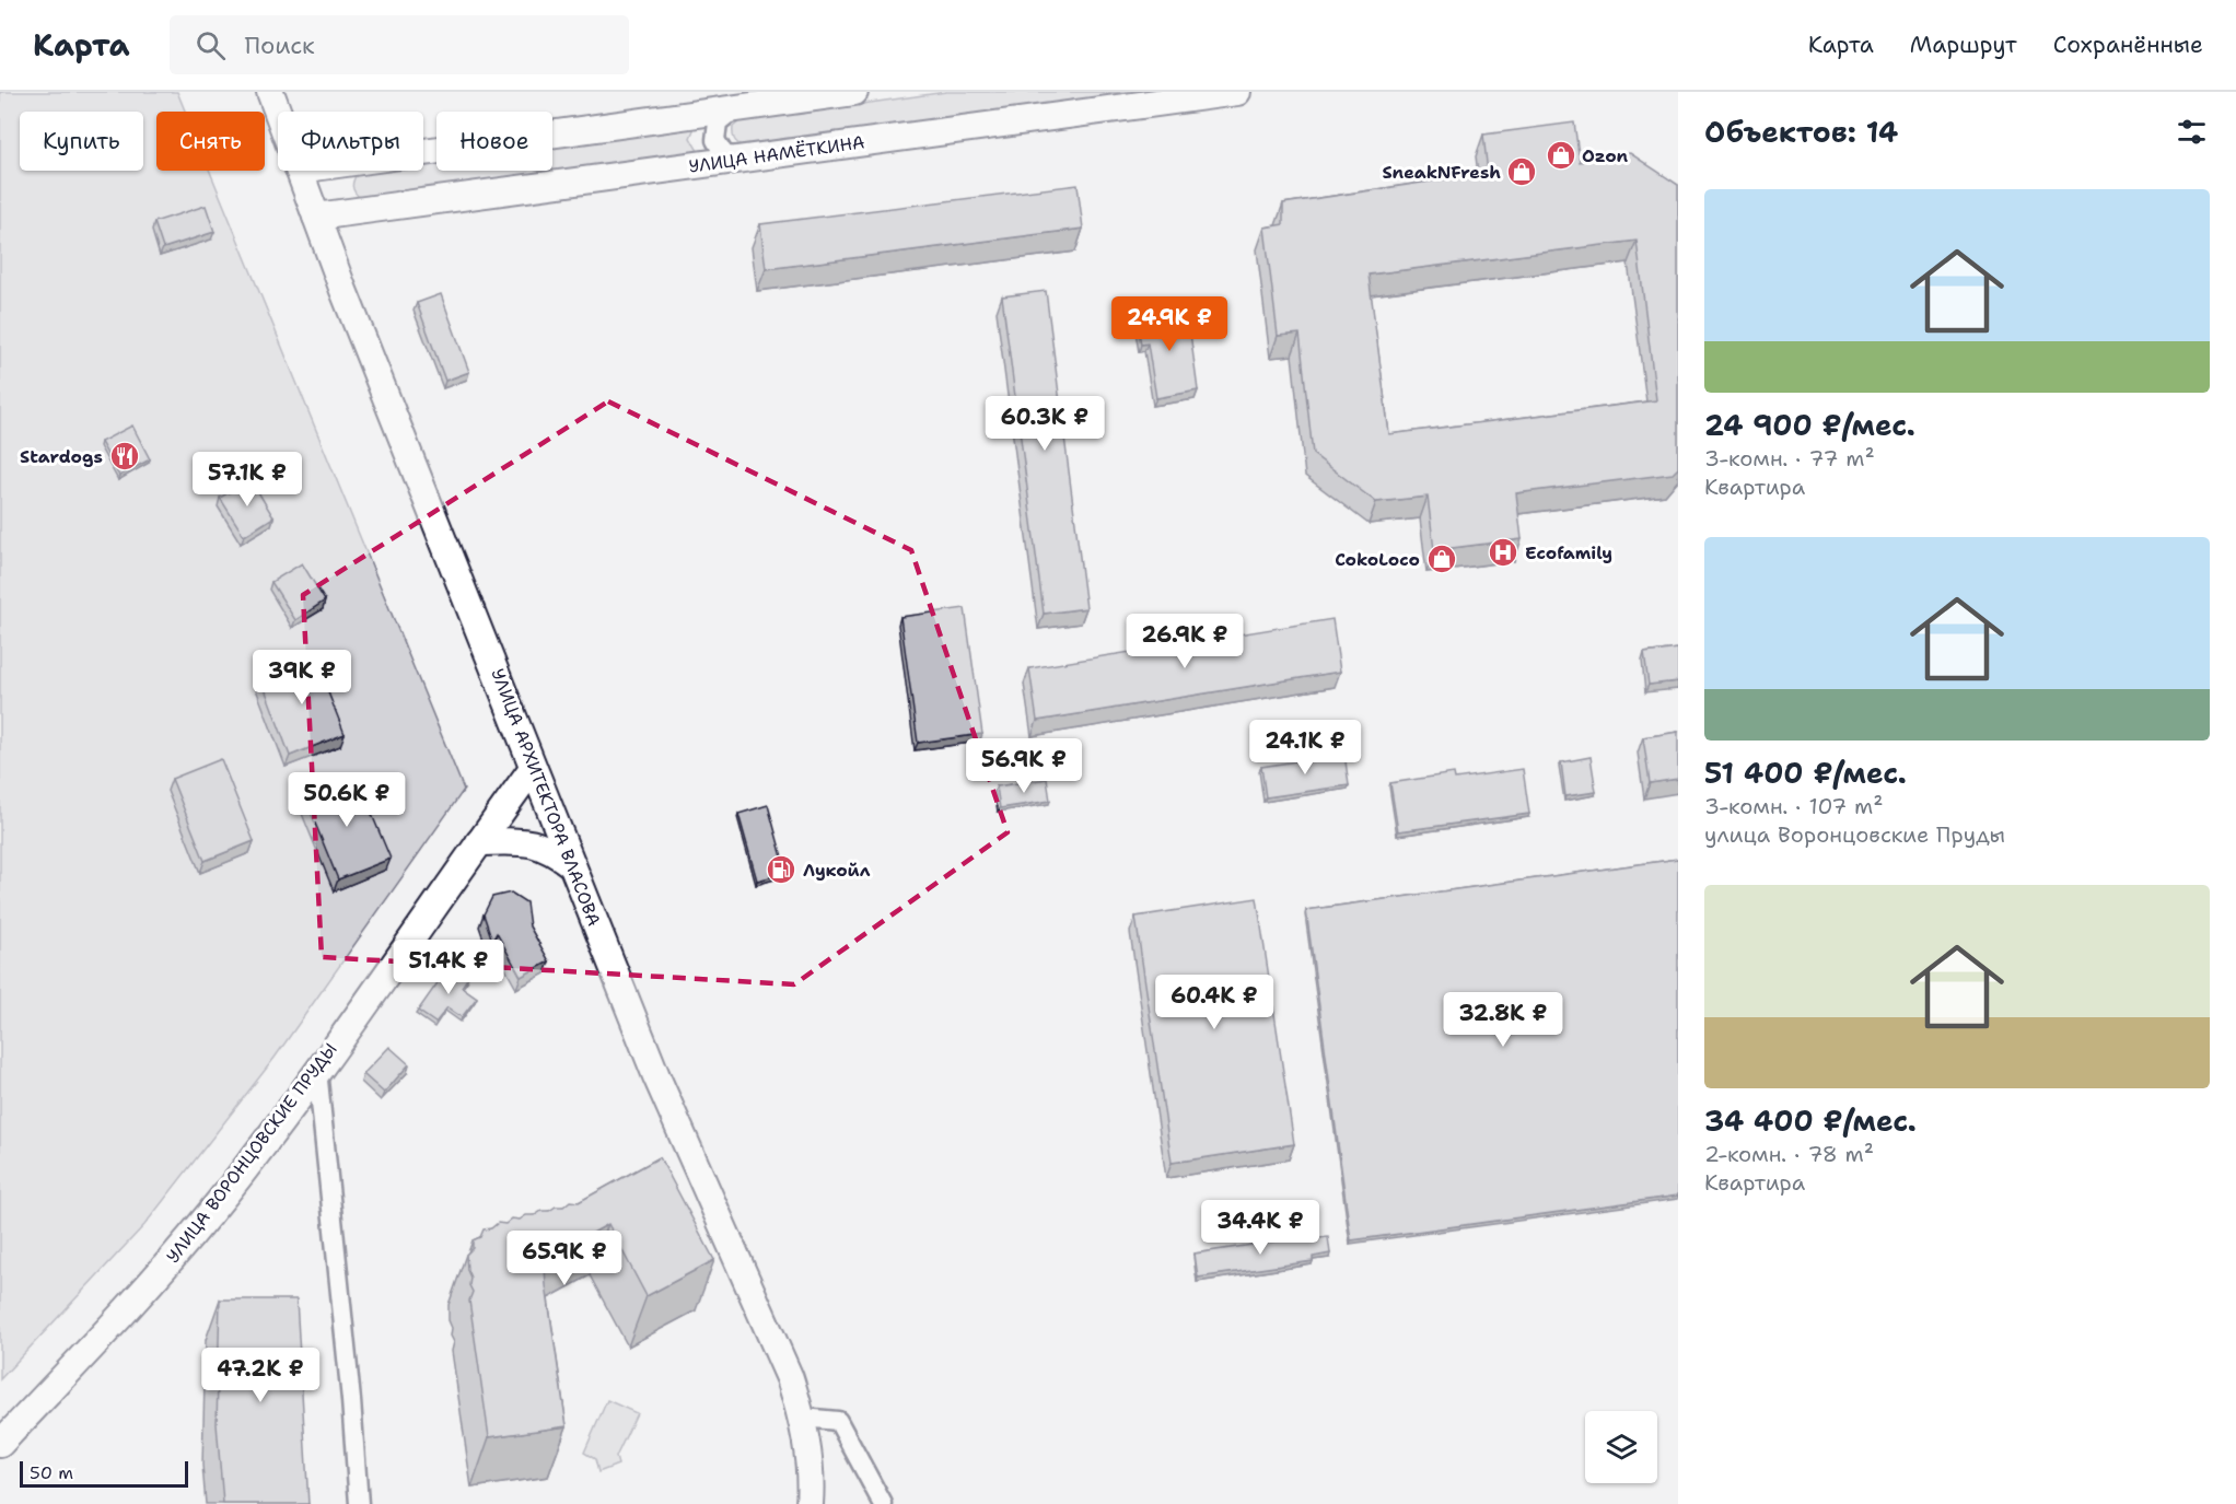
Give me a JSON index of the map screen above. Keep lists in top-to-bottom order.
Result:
{
  "streets": {
    "street": ["УЛИЦА НАМЁТКИНА", "УЛИЦА АРХИТЕКТОРА ВЛАСОВА", "УЛИЦА ВОРОНЦОВСКИЕ ПРУДЫ"]
  },
  "crossings": [
    ["УЛИЦА НАМЁТКИНА", "УЛИЦА АРХИТЕКТОРА ВЛАСОВА"],
    ["УЛИЦА АРХИТЕКТОРА ВЛАСОВА", "УЛИЦА ВОРОНЦОВСКИЕ ПРУДЫ"]
  ],
  "places": {
    "shop": ["Ozon", "SneakNFresh", "CokoLoco"],
    "restaurant": ["Stardogs"],
    "hospital": ["Ecofamily"],
    "fuel station": ["Лукойл"]
  },
  "scale_bar": "50 m",
  "page": {
    "header": "Карта",
    "search": "Поиск",
    "nav": ["Карта", "Маршрут", "Сохранённые"],
    "heading": "Объектов: 14",
    "chip": [
      "Купить",
      "Снять",
      "Фильтры",
      "Новое"
    ],
    "list": [
      {
        "name": "24 900 ₽/мес.",
        "note": "3-комн. · 77 m² · Квартира"
      },
      {
        "name": "51 400 ₽/мес.",
        "note": "3-комн. · 107 m² · улица Воронцовские Пруды"
      },
      {
        "name": "34 400 ₽/мес.",
        "note": "2-комн. · 78 m² · Квартира"
      }
    ],
    "price": [
      "24.9K ₽",
      "60.3K ₽",
      "57.1K ₽",
      "26.9K ₽",
      "39K ₽",
      "24.1K ₽",
      "56.9K ₽",
      "50.6K ₽",
      "51.4K ₽",
      "60.4K ₽",
      "32.8K ₽",
      "34.4K ₽",
      "65.9K ₽",
      "47.2K ₽"
    ],
    "scale": "50 m"
  }
}
